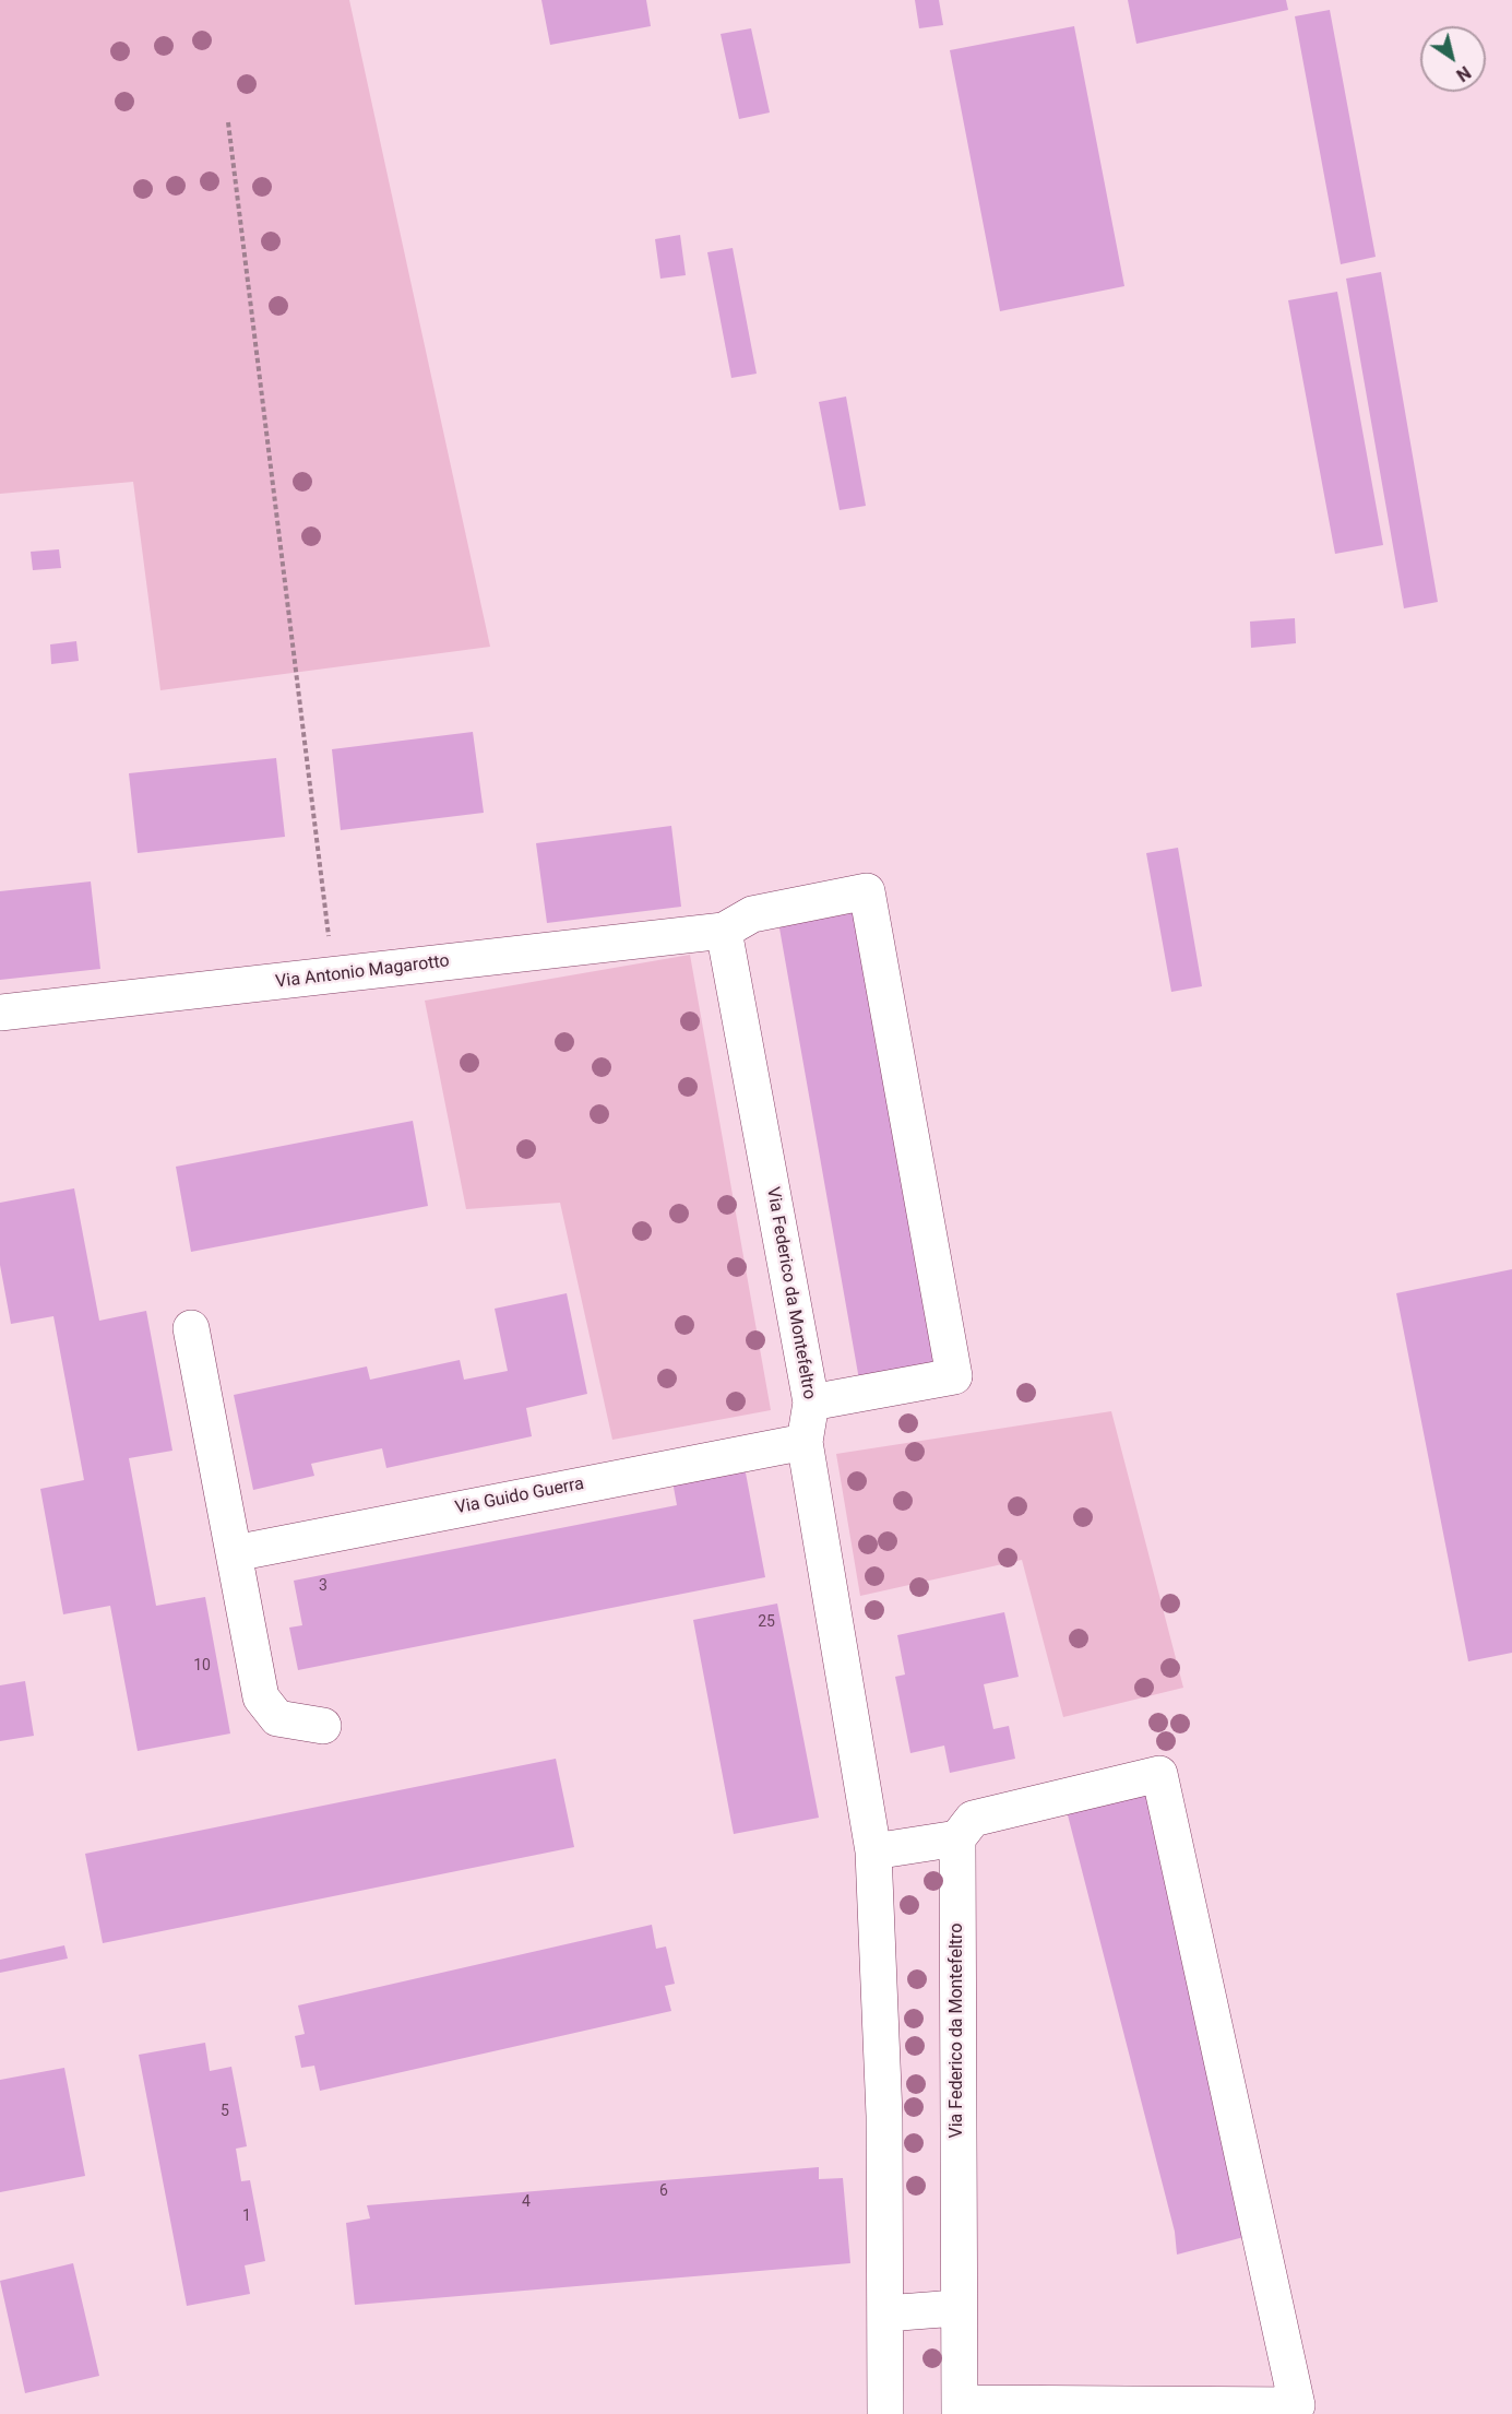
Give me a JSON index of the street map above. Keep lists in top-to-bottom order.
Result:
{
  "streets": {
    "street": ["Via Antonio Magarotto", "Via Federico da Montefeltro", "Via Guido Guerra"]
  },
  "crossings": [
    ["Via Antonio Magarotto", "Via Federico da Montefeltro"],
    ["Via Federico da Montefeltro", "Via Guido Guerra"]
  ],
  "house_numbers": [
    "3",
    "25",
    "10",
    "5",
    "6",
    "4",
    "1"
  ],
  "north": "bottom right"
}
